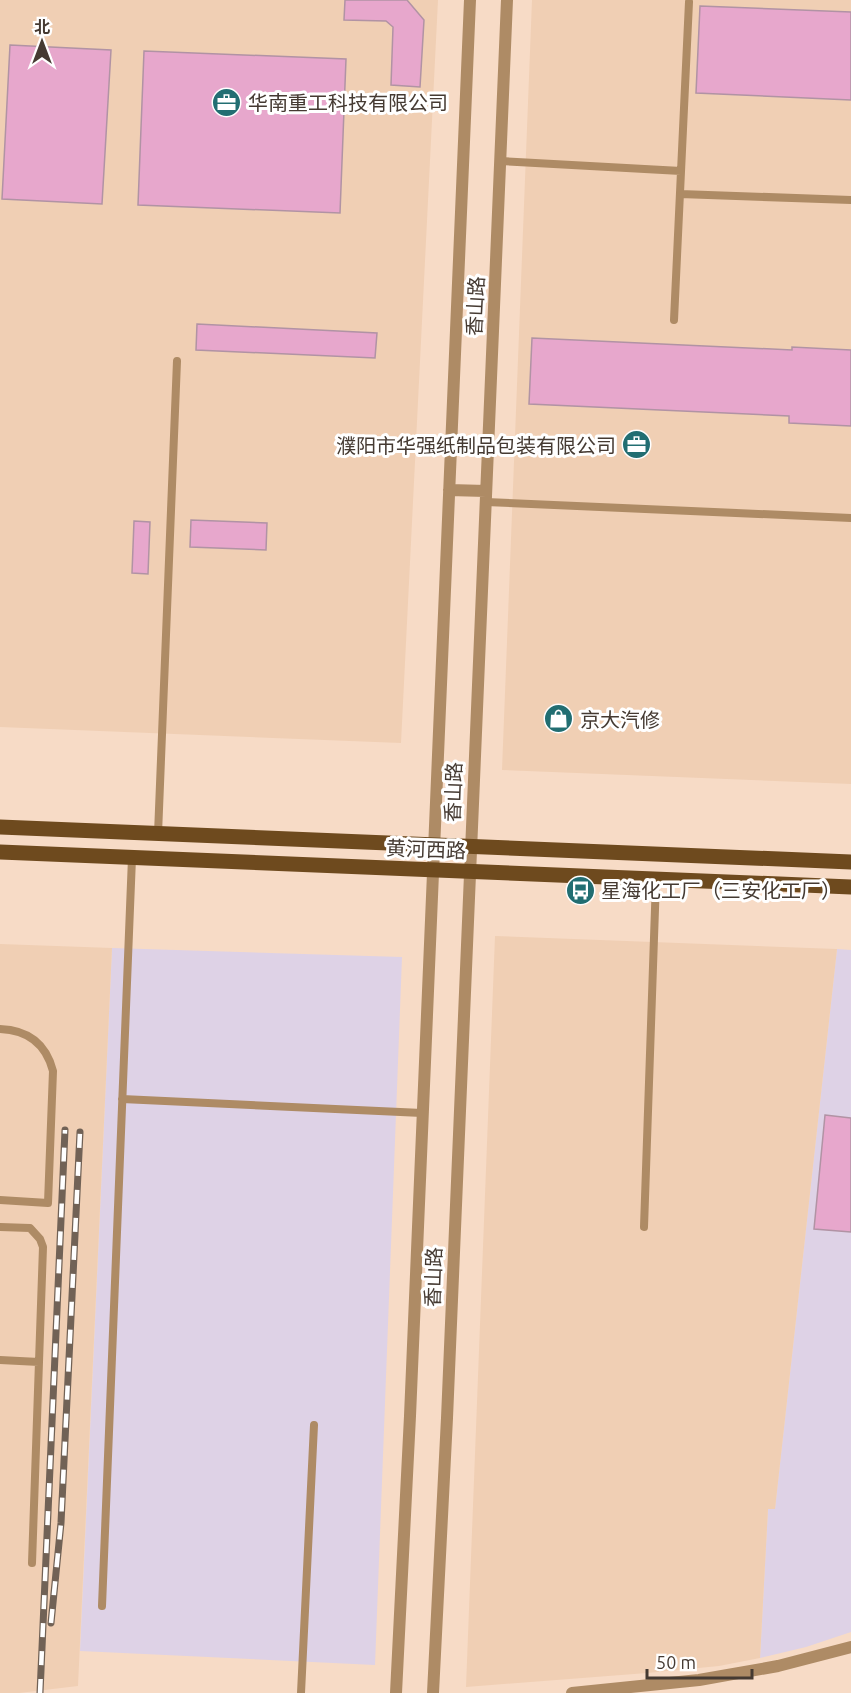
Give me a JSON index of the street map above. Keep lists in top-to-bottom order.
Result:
{
  "streets": {
    "main road": ["黄河西路"],
    "street": ["香山路"]
  },
  "crossings": [
    ["香山路", "黄河西路"]
  ],
  "places": {
    "office": ["华南重工科技有限公司", "濮阳市华强纸制品包装有限公司"],
    "shop": ["京大汽修"],
    "bus stop": ["星海化工厂（三安化工厂）"]
  },
  "scale_bar": "50 m",
  "north": "top"
}
